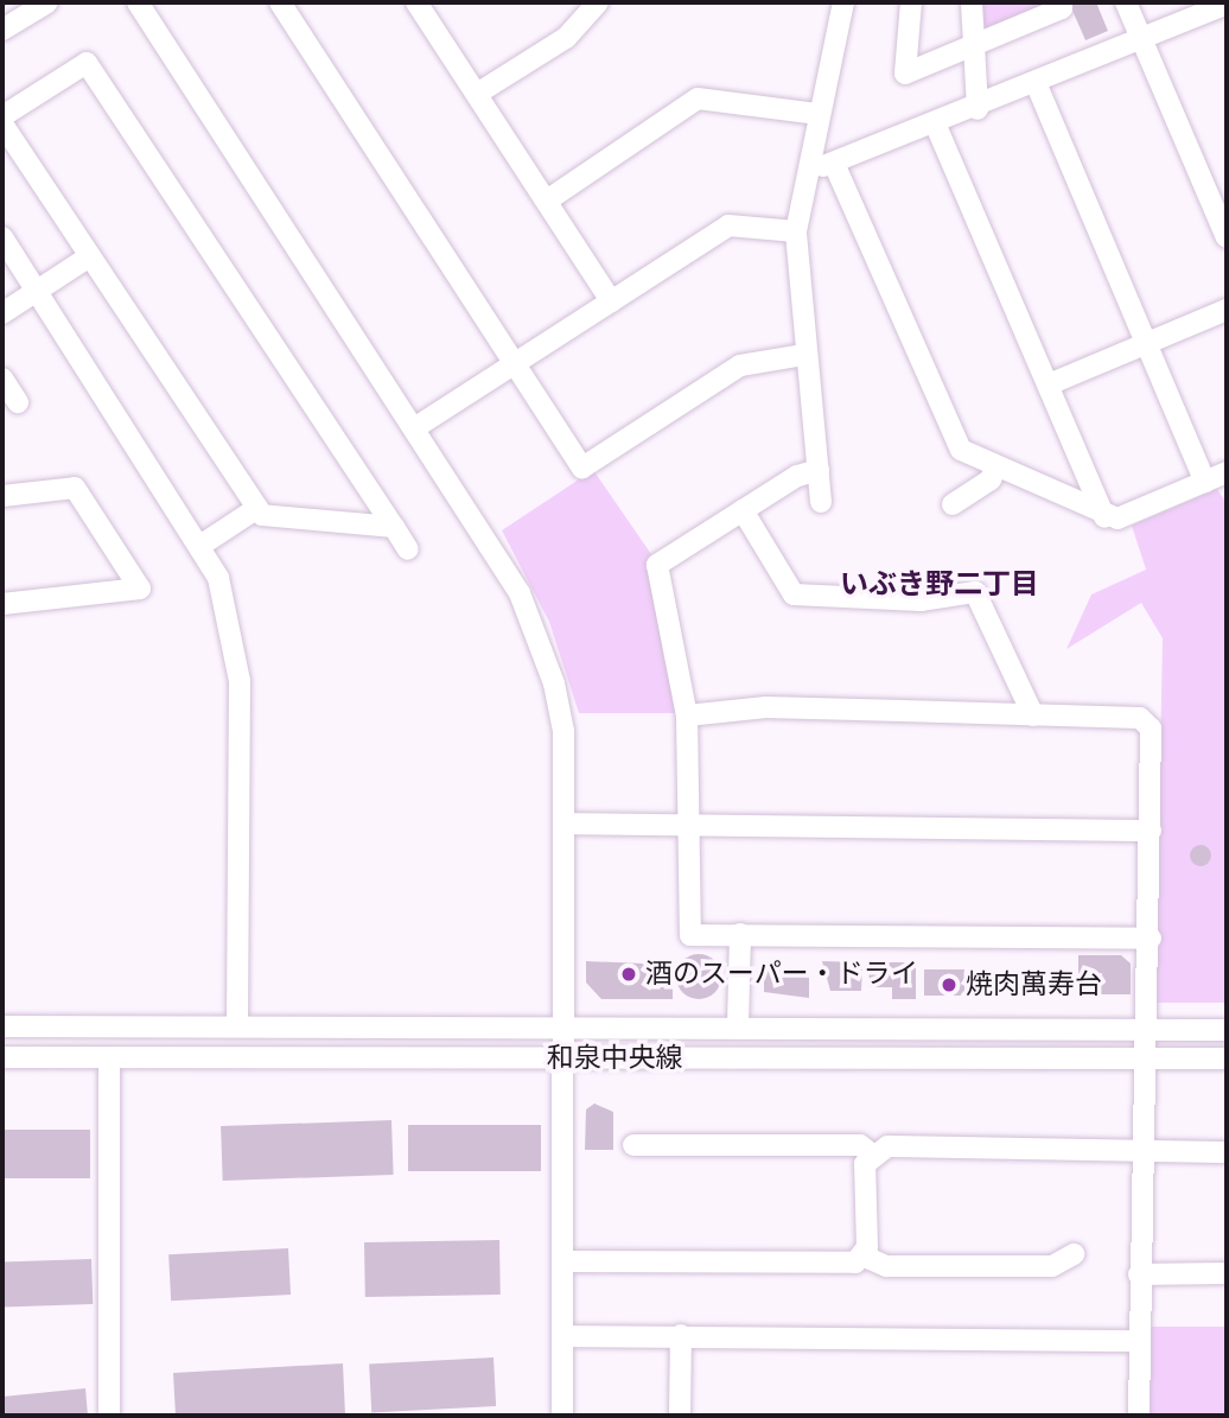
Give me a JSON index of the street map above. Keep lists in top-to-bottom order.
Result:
{
  "streets": {
    "street": ["和泉中央線"]
  },
  "districts": ["いぶき野二丁目"],
  "places": ["酒のスーパー・ドライ", "焼肉萬寿台"]
}
